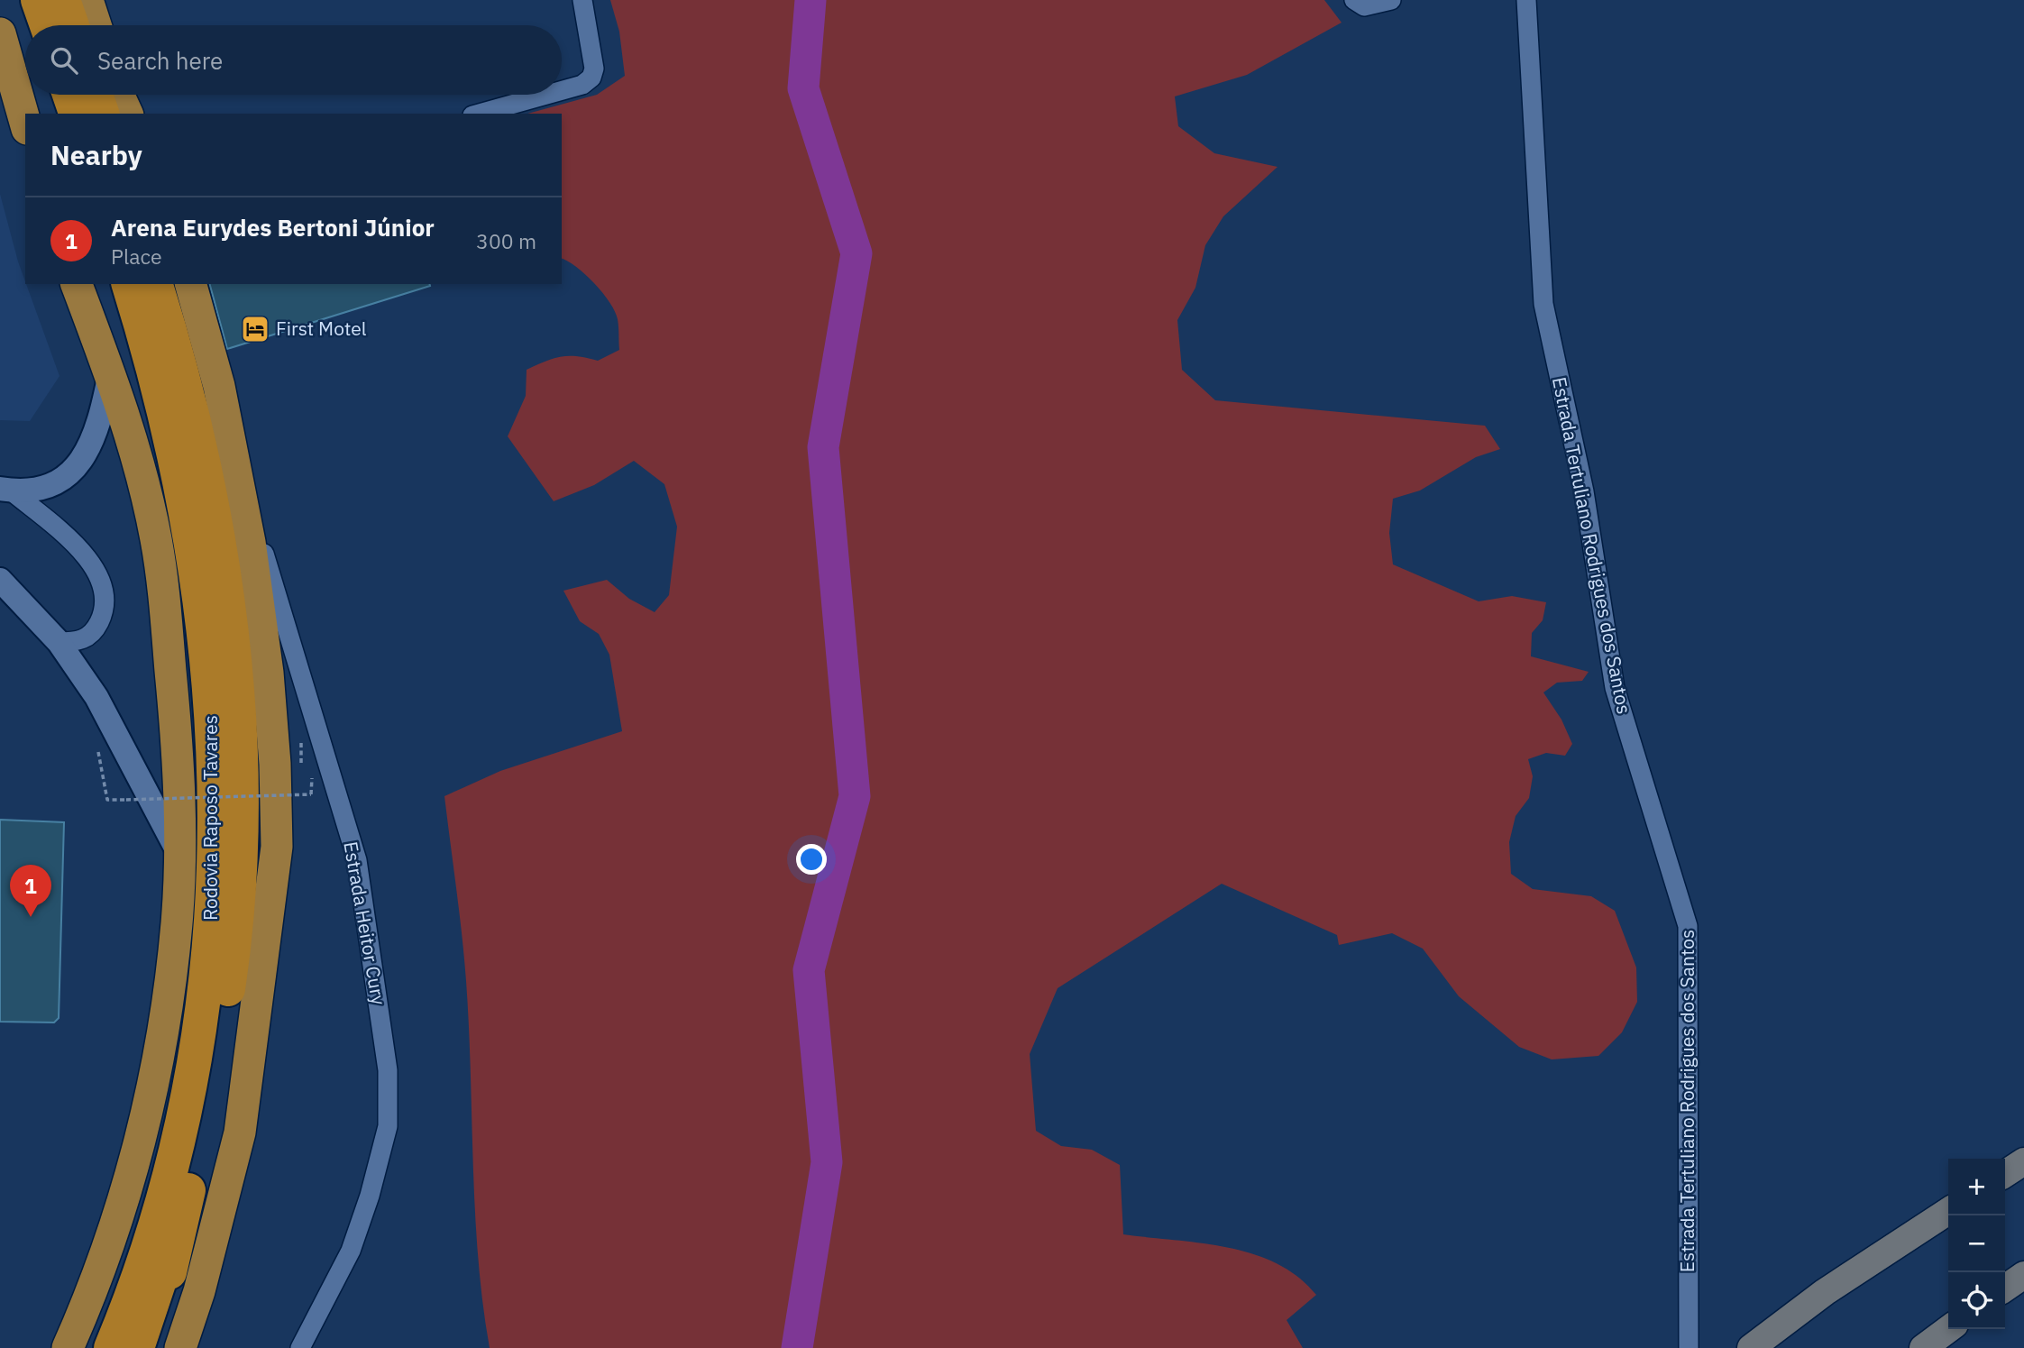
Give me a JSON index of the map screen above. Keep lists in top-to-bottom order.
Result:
{
  "streets": {
    "highway": ["Rodovia Raposo Tavares"],
    "street": ["Estrada Tertuliano Rodrigues dos Santos", "Estrada Heitor Cury"]
  },
  "places": {
    "hotel": ["First Motel"]
  },
  "page": {
    "search": "Search here",
    "heading": "Nearby",
    "list": [
      {
        "mark": "1",
        "name": "Arena Eurydes Bertoni Júnior",
        "note": "Place",
        "value": "300 m"
      }
    ],
    "pins": "1",
    "map_buttons": ["+", "−"]
  }
}
